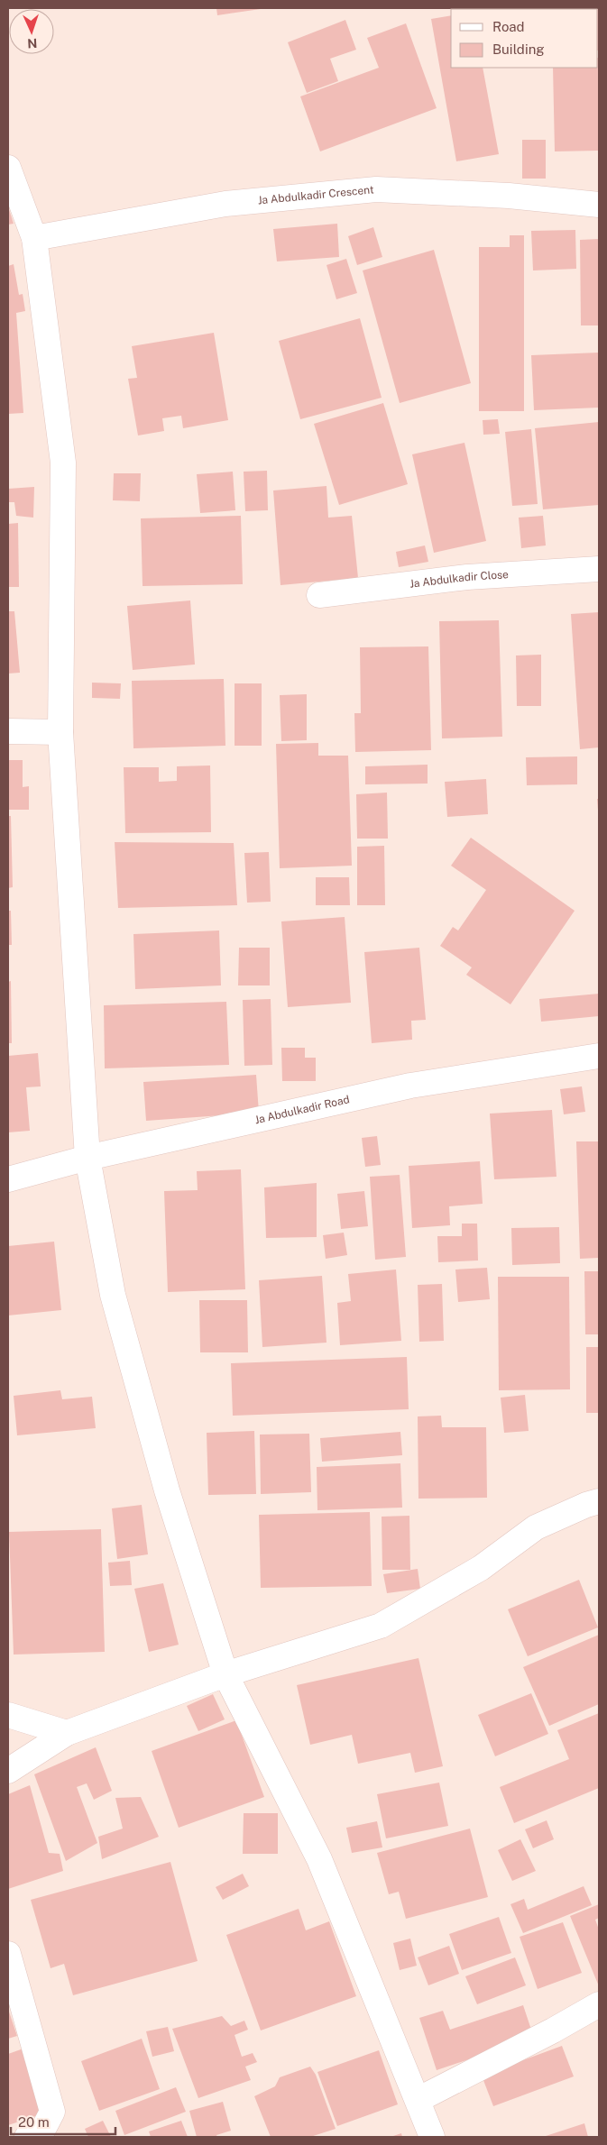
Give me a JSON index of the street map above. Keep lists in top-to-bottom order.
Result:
{
  "streets": {
    "street": ["Ja Abdulkadir Crescent", "Ja Abdulkadir Close", "Ja Abdulkadir Road"]
  },
  "legend": ["Road", "Building"],
  "scale_bar": "20 m",
  "north": "bottom"
}
